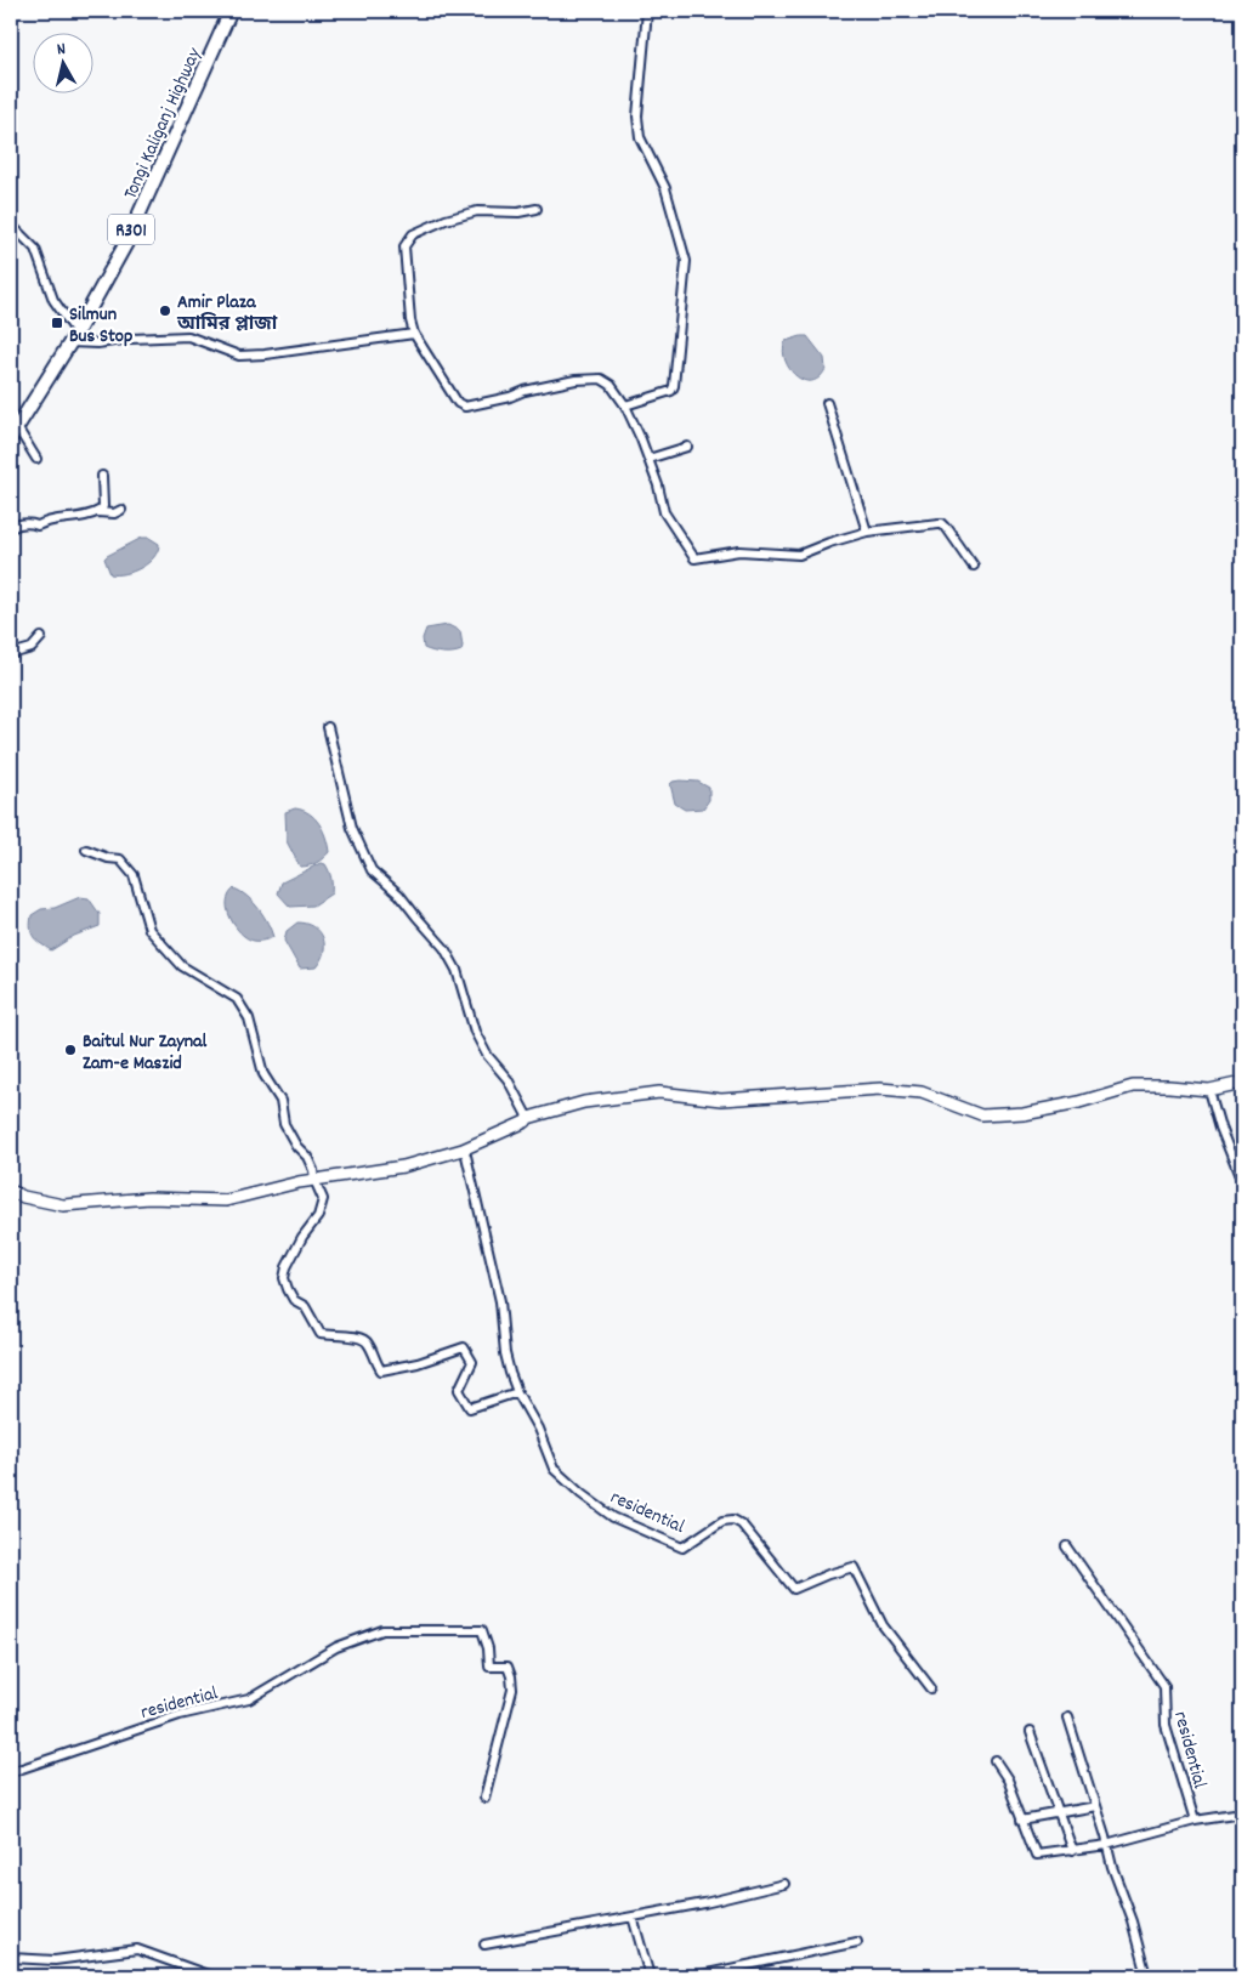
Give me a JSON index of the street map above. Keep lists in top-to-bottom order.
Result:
{
  "streets": {
    "main road": ["Tongi Kaliganj Highway", "R301"],
    "street": ["residential"]
  },
  "places": {
    "other": ["Amir Plaza আমির প্লাজা", "Baitul Nur Zaynal Zam-e Maszid"],
    "transit": ["Silmun Bus Stop"]
  },
  "north": "top"
}
